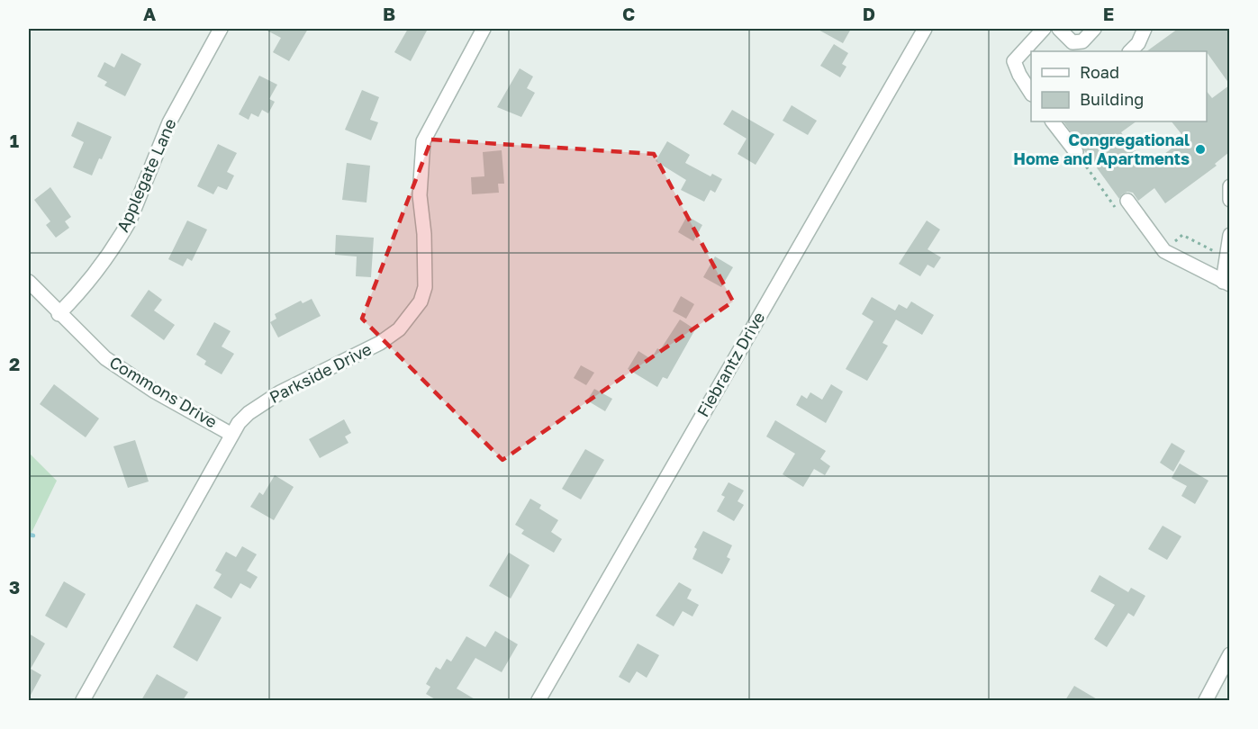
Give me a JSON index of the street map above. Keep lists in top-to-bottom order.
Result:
{
  "streets": {
    "street": [
      "Applegate Lane",
      "Fiebrantz Drive",
      "Parkside Drive",
      "Commons Drive"
    ]
  },
  "crossings": [
    ["Applegate Lane", "Commons Drive"],
    ["Parkside Drive", "Commons Drive"]
  ],
  "places": ["Congregational Home and Apartments"],
  "legend": ["Road", "Building"],
  "grid": {
    "columns": [
      "A",
      "B",
      "C",
      "D",
      "E"
    ],
    "rows": ["1", "2", "3"]
  }
}
